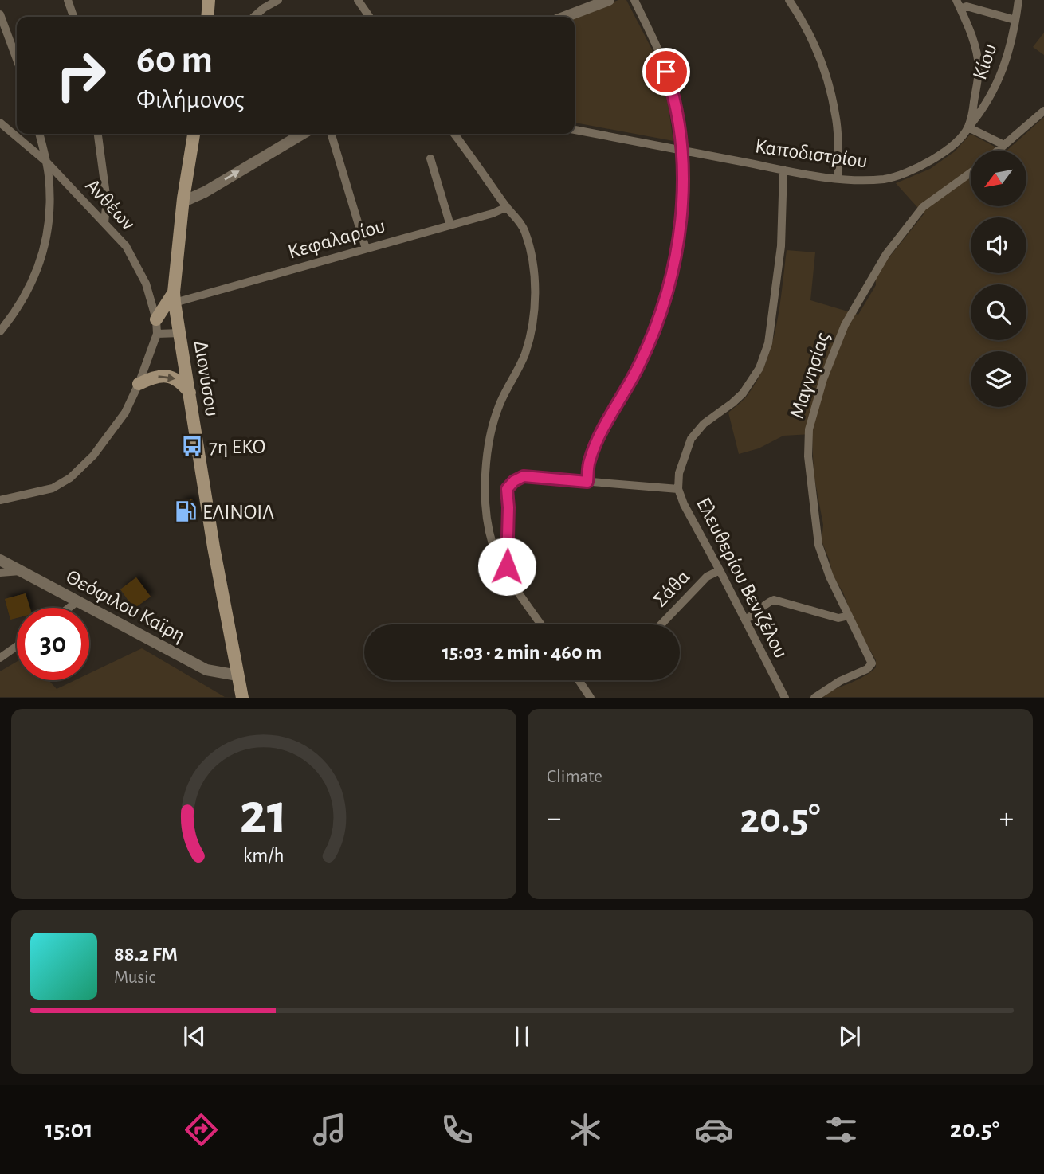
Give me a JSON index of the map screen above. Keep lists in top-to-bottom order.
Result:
{
  "streets": {
    "main road": ["Διονύσου"],
    "street": [
      "Κίου",
      "Καποδιστρίου",
      "Ανθέων",
      "Κεφαλαρίου",
      "Μαγνησίας",
      "Ελευθερίου Βενιζέλου",
      "Σάθα",
      "Θεόφιλου Καϊρη"
    ]
  },
  "crossings": [
    ["Κίου", "Καποδιστρίου"],
    ["Καποδιστρίου", "Ελευθερίου Βενιζέλου"],
    ["Κεφαλαρίου", "Διονύσου"],
    ["Διονύσου", "Θεόφιλου Καϊρη"],
    ["Ελευθερίου Βενιζέλου", "Σάθα"]
  ],
  "places": {
    "bus stop": ["7η ΕΚΟ"],
    "fuel station": ["ΕΛΙΝΟΙΛ"]
  },
  "north": "bottom left",
  "page": {
    "turn": ["60 m", "Φιλήμονος"],
    "limit": "30",
    "trip": "15:03 · 2 min · 460 m",
    "tile": "Climate",
    "heat": ["−", "20.5°", "+"],
    "song": ["88.2 FM", "Music"],
    "tabs": ["15:01", "20.5°"],
    "gauge": ["21", "km/h"]
  }
}
